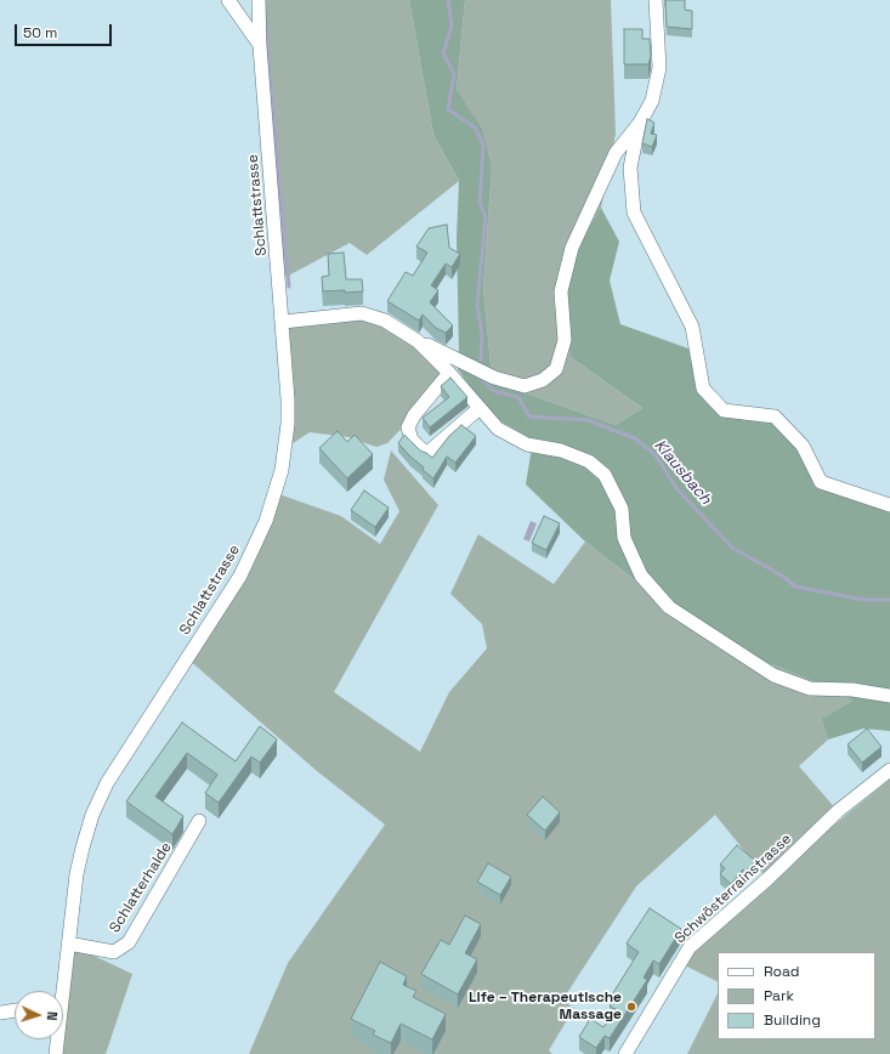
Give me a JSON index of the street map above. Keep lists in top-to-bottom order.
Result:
{
  "streets": {
    "street": ["Schlattstrasse", "Schlatterhalde", "Schwösterrainstrasse"]
  },
  "crossings": [
    ["Schlattstrasse", "Schlatterhalde"]
  ],
  "water": ["Klausbach"],
  "places": ["Life – Therapeutische Massage"],
  "legend": ["Road", "Park", "Building"],
  "scale_bar": "50 m",
  "north": "right"
}
